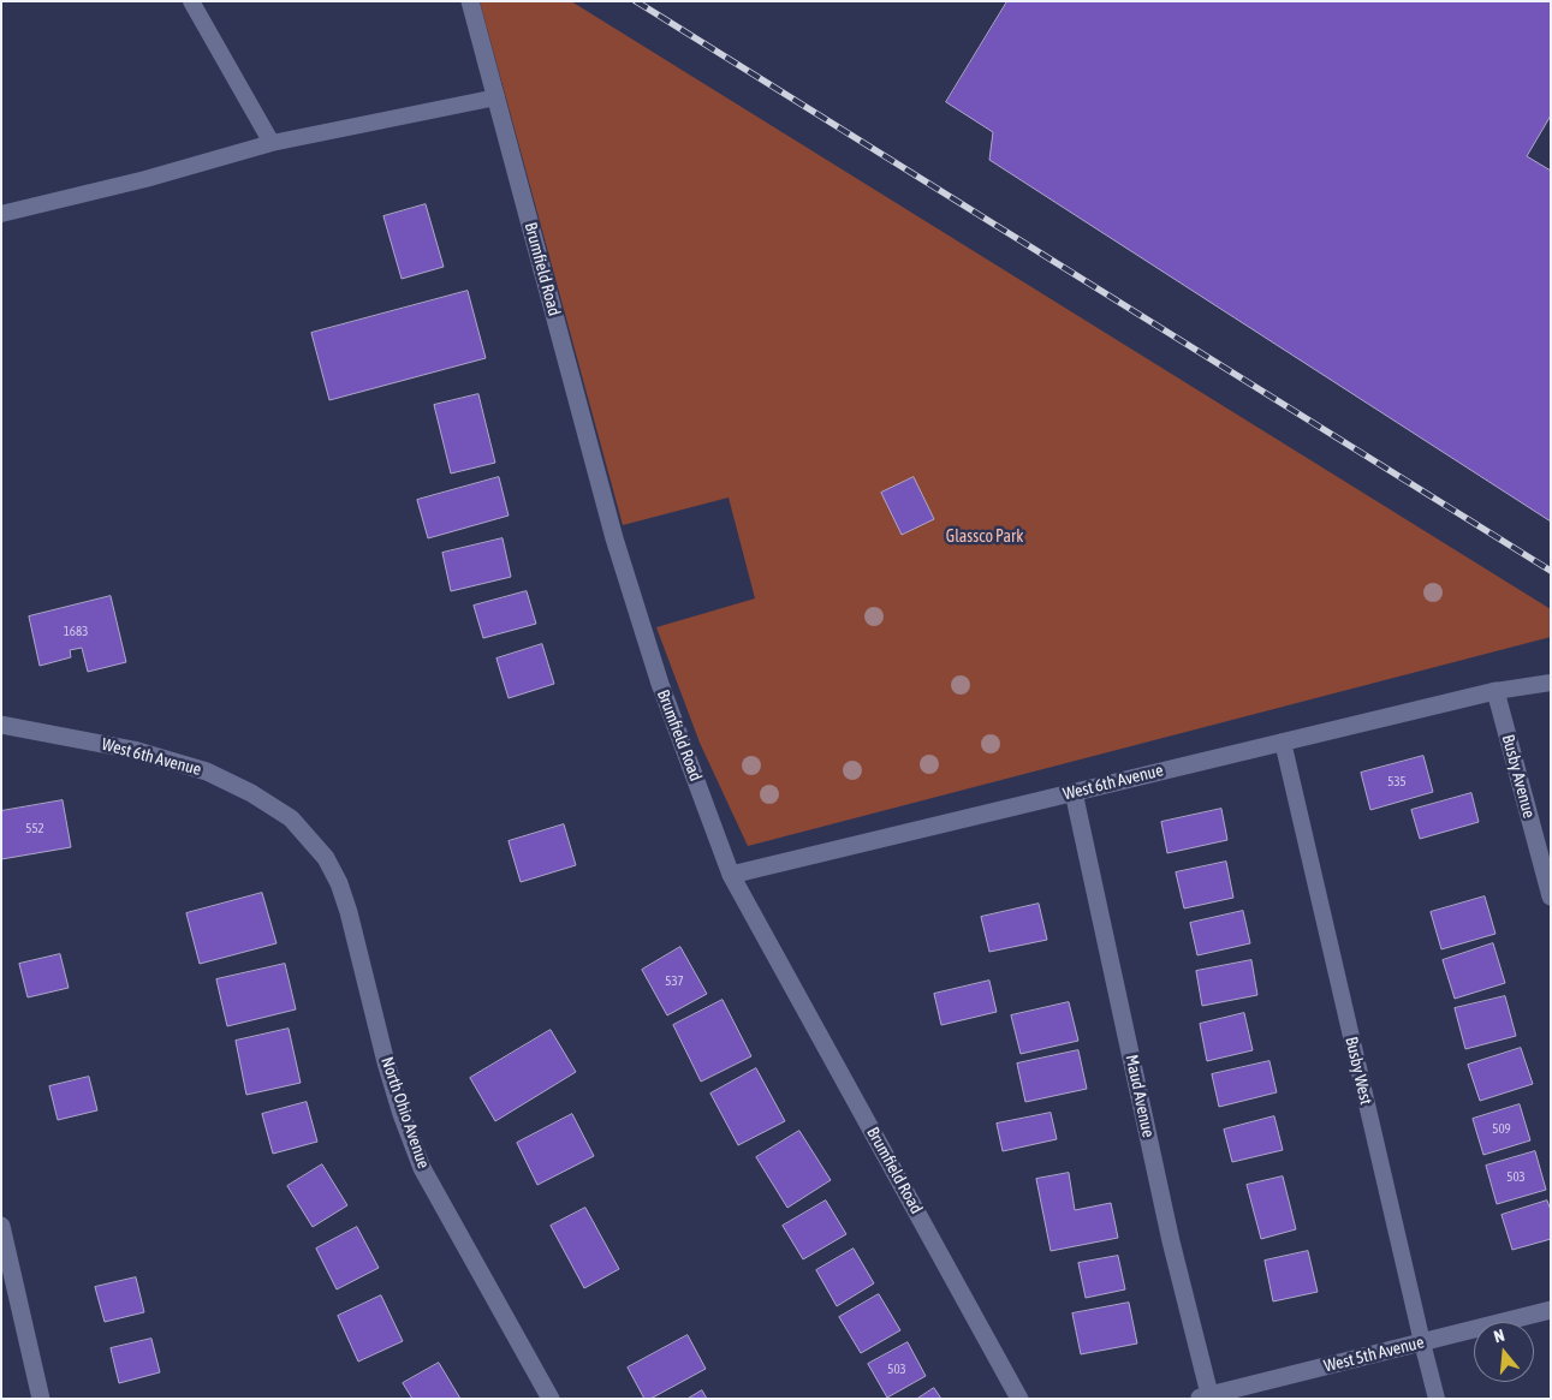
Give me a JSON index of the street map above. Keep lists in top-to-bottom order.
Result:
{
  "streets": {
    "street": [
      "Brumfield Road",
      "West 6th Avenue",
      "Busby Avenue",
      "Maud Avenue",
      "North Ohio Avenue",
      "West 5th Avenue"
    ],
    "lane": ["Busby West"]
  },
  "crossings": [
    ["Brumfield Road", "West 6th Avenue"],
    ["West 6th Avenue", "Busby Avenue"],
    ["West 6th Avenue", "Busby West"],
    ["West 6th Avenue", "Maud Avenue"],
    ["West 6th Avenue", "North Ohio Avenue"],
    ["Busby West", "West 5th Avenue"],
    ["Maud Avenue", "West 5th Avenue"]
  ],
  "parks": ["Glassco Park"],
  "house_numbers": [
    "1683",
    "535",
    "552",
    "537",
    "509",
    "503",
    "503"
  ],
  "north": "top"
}
